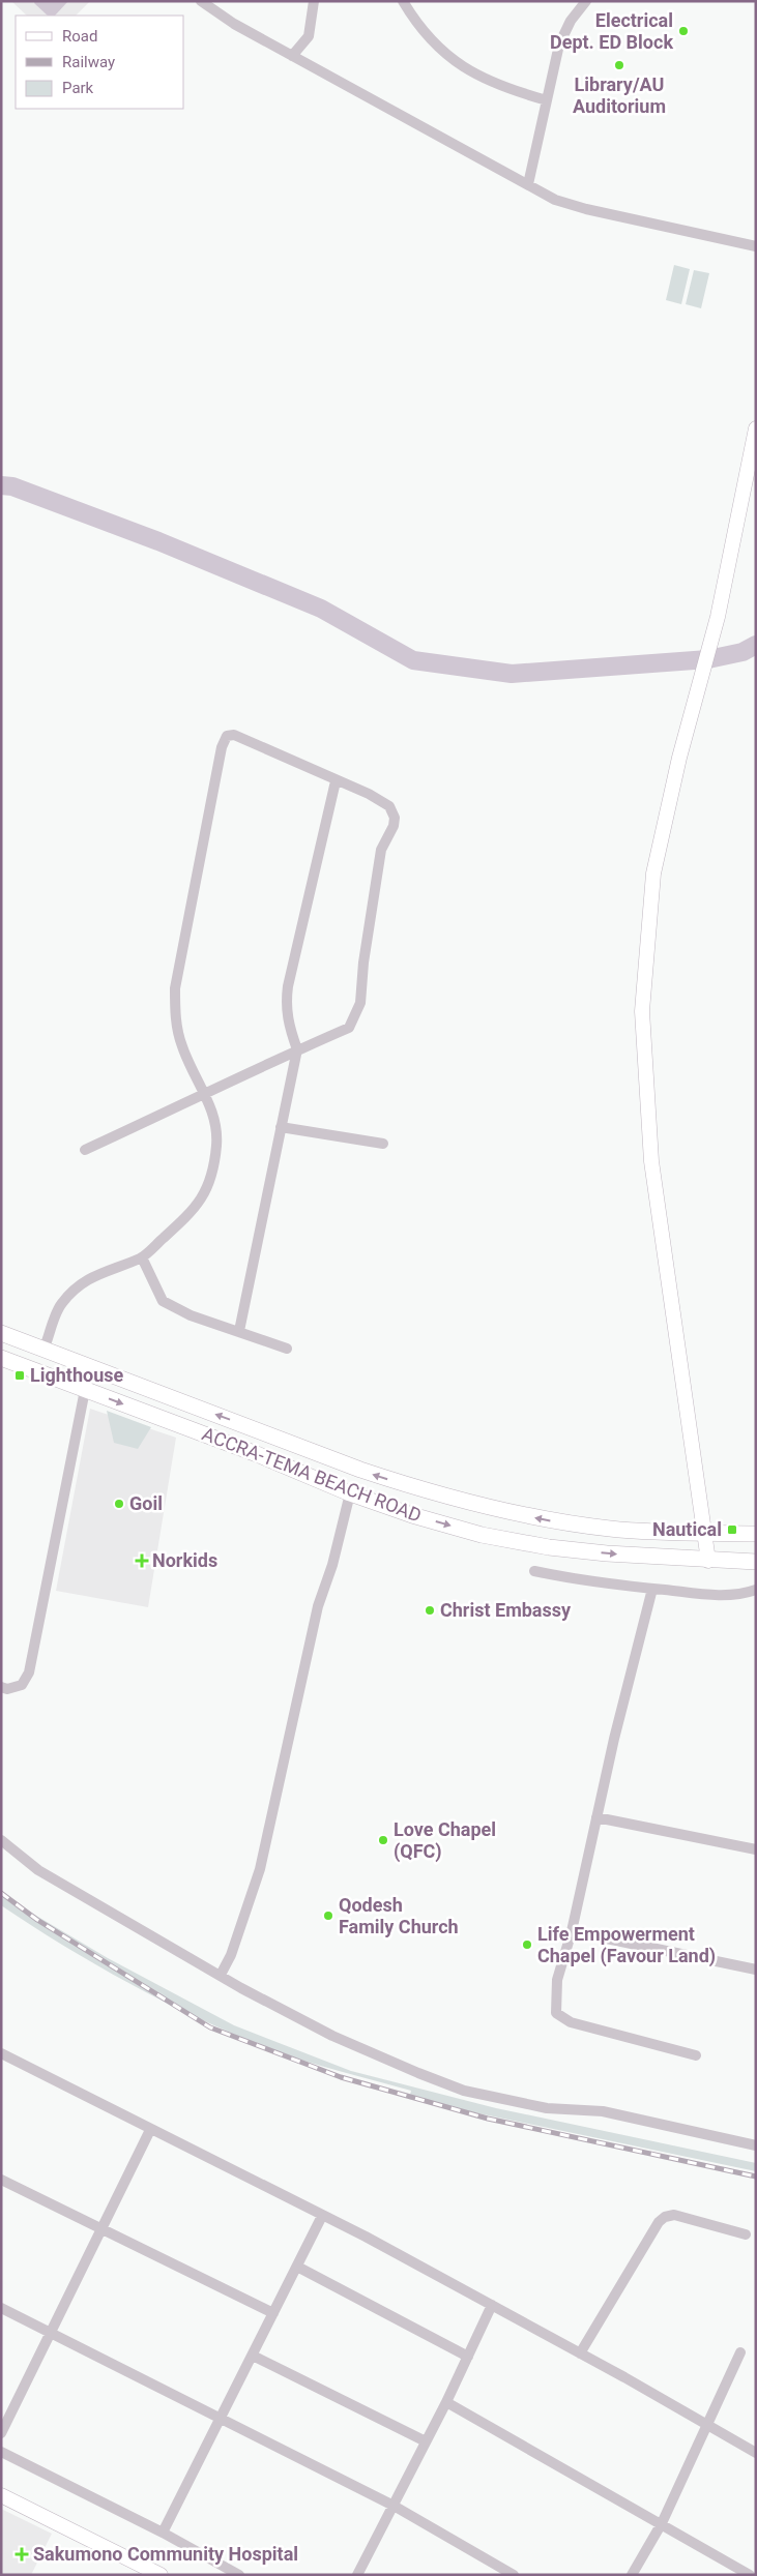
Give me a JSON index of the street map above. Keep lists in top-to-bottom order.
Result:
{
  "streets": {
    "main road": ["ACCRA-TEMA BEACH ROAD"]
  },
  "places": {
    "other": [
      "Electrical Dept. ED Block",
      "Library/AU Auditorium",
      "Goil",
      "Christ Embassy",
      "Love Chapel (QFC)",
      "Qodesh Family Church",
      "Life Empowerment Chapel (Favour Land)"
    ],
    "transit": ["Lighthouse", "Nautical"],
    "health": ["Norkids", "Sakumono Community Hospital"]
  },
  "legend": ["Road", "Railway", "Park"]
}
